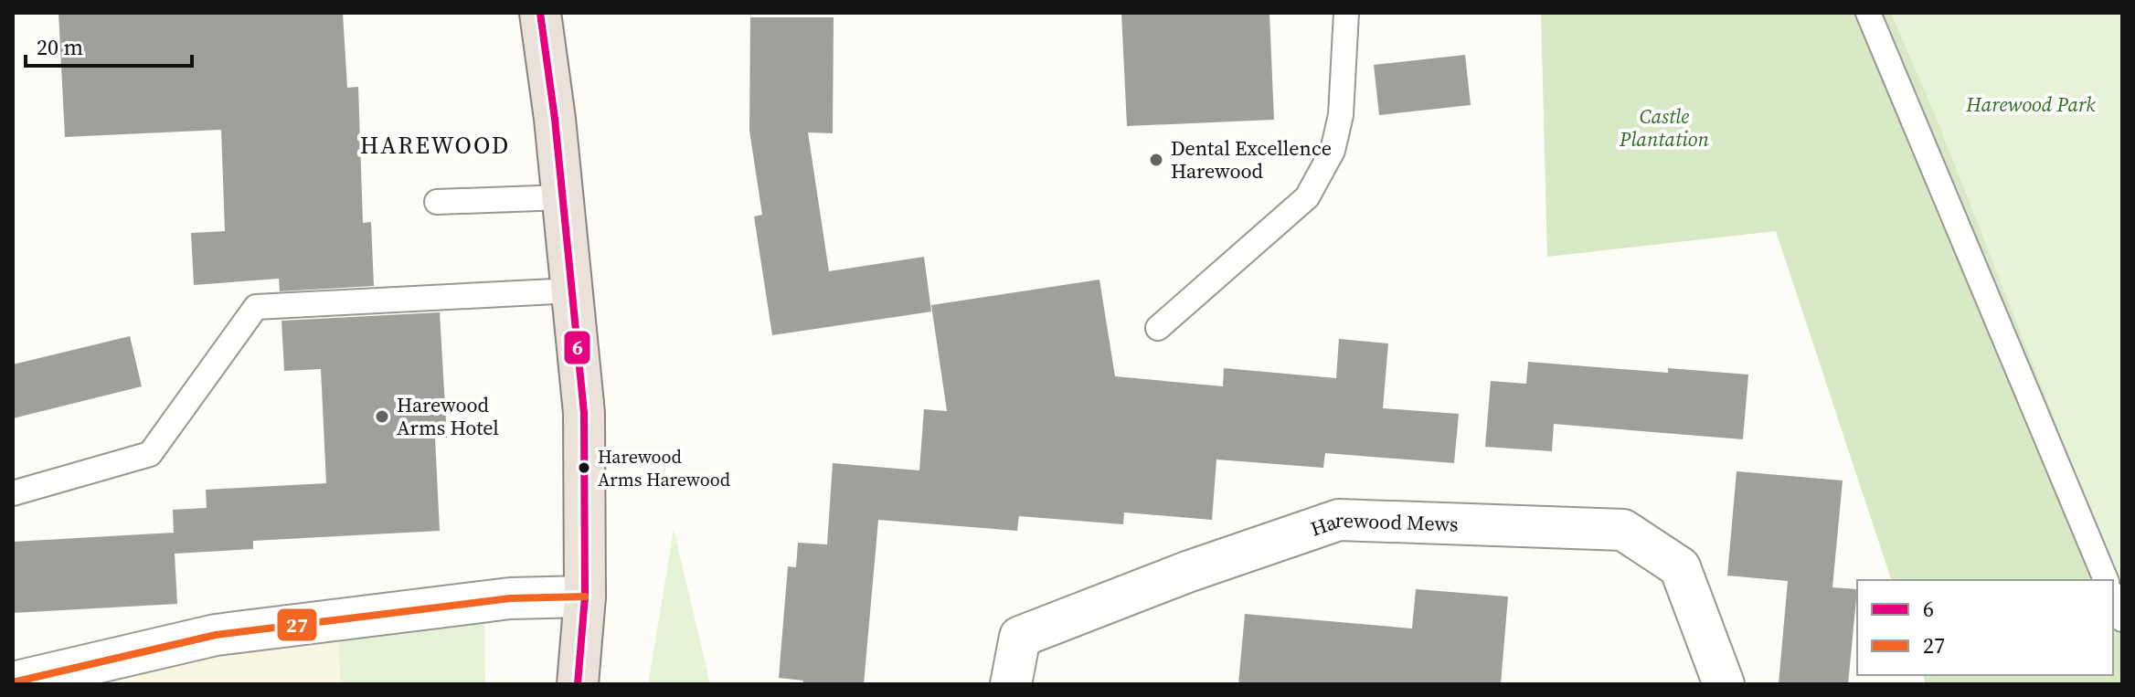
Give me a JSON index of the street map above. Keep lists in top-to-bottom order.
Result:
{
  "streets": {
    "street": ["Harewood Mews"]
  },
  "districts": ["HAREWOOD"],
  "parks": ["Harewood Park", "Castle Plantation"],
  "places": ["Dental Excellence Harewood", "Harewood Arms Hotel", "Harewood Arms Harewood"],
  "lines": ["transit line 6", "transit line 27"],
  "legend": ["6", "27"],
  "scale_bar": "20 m"
}
